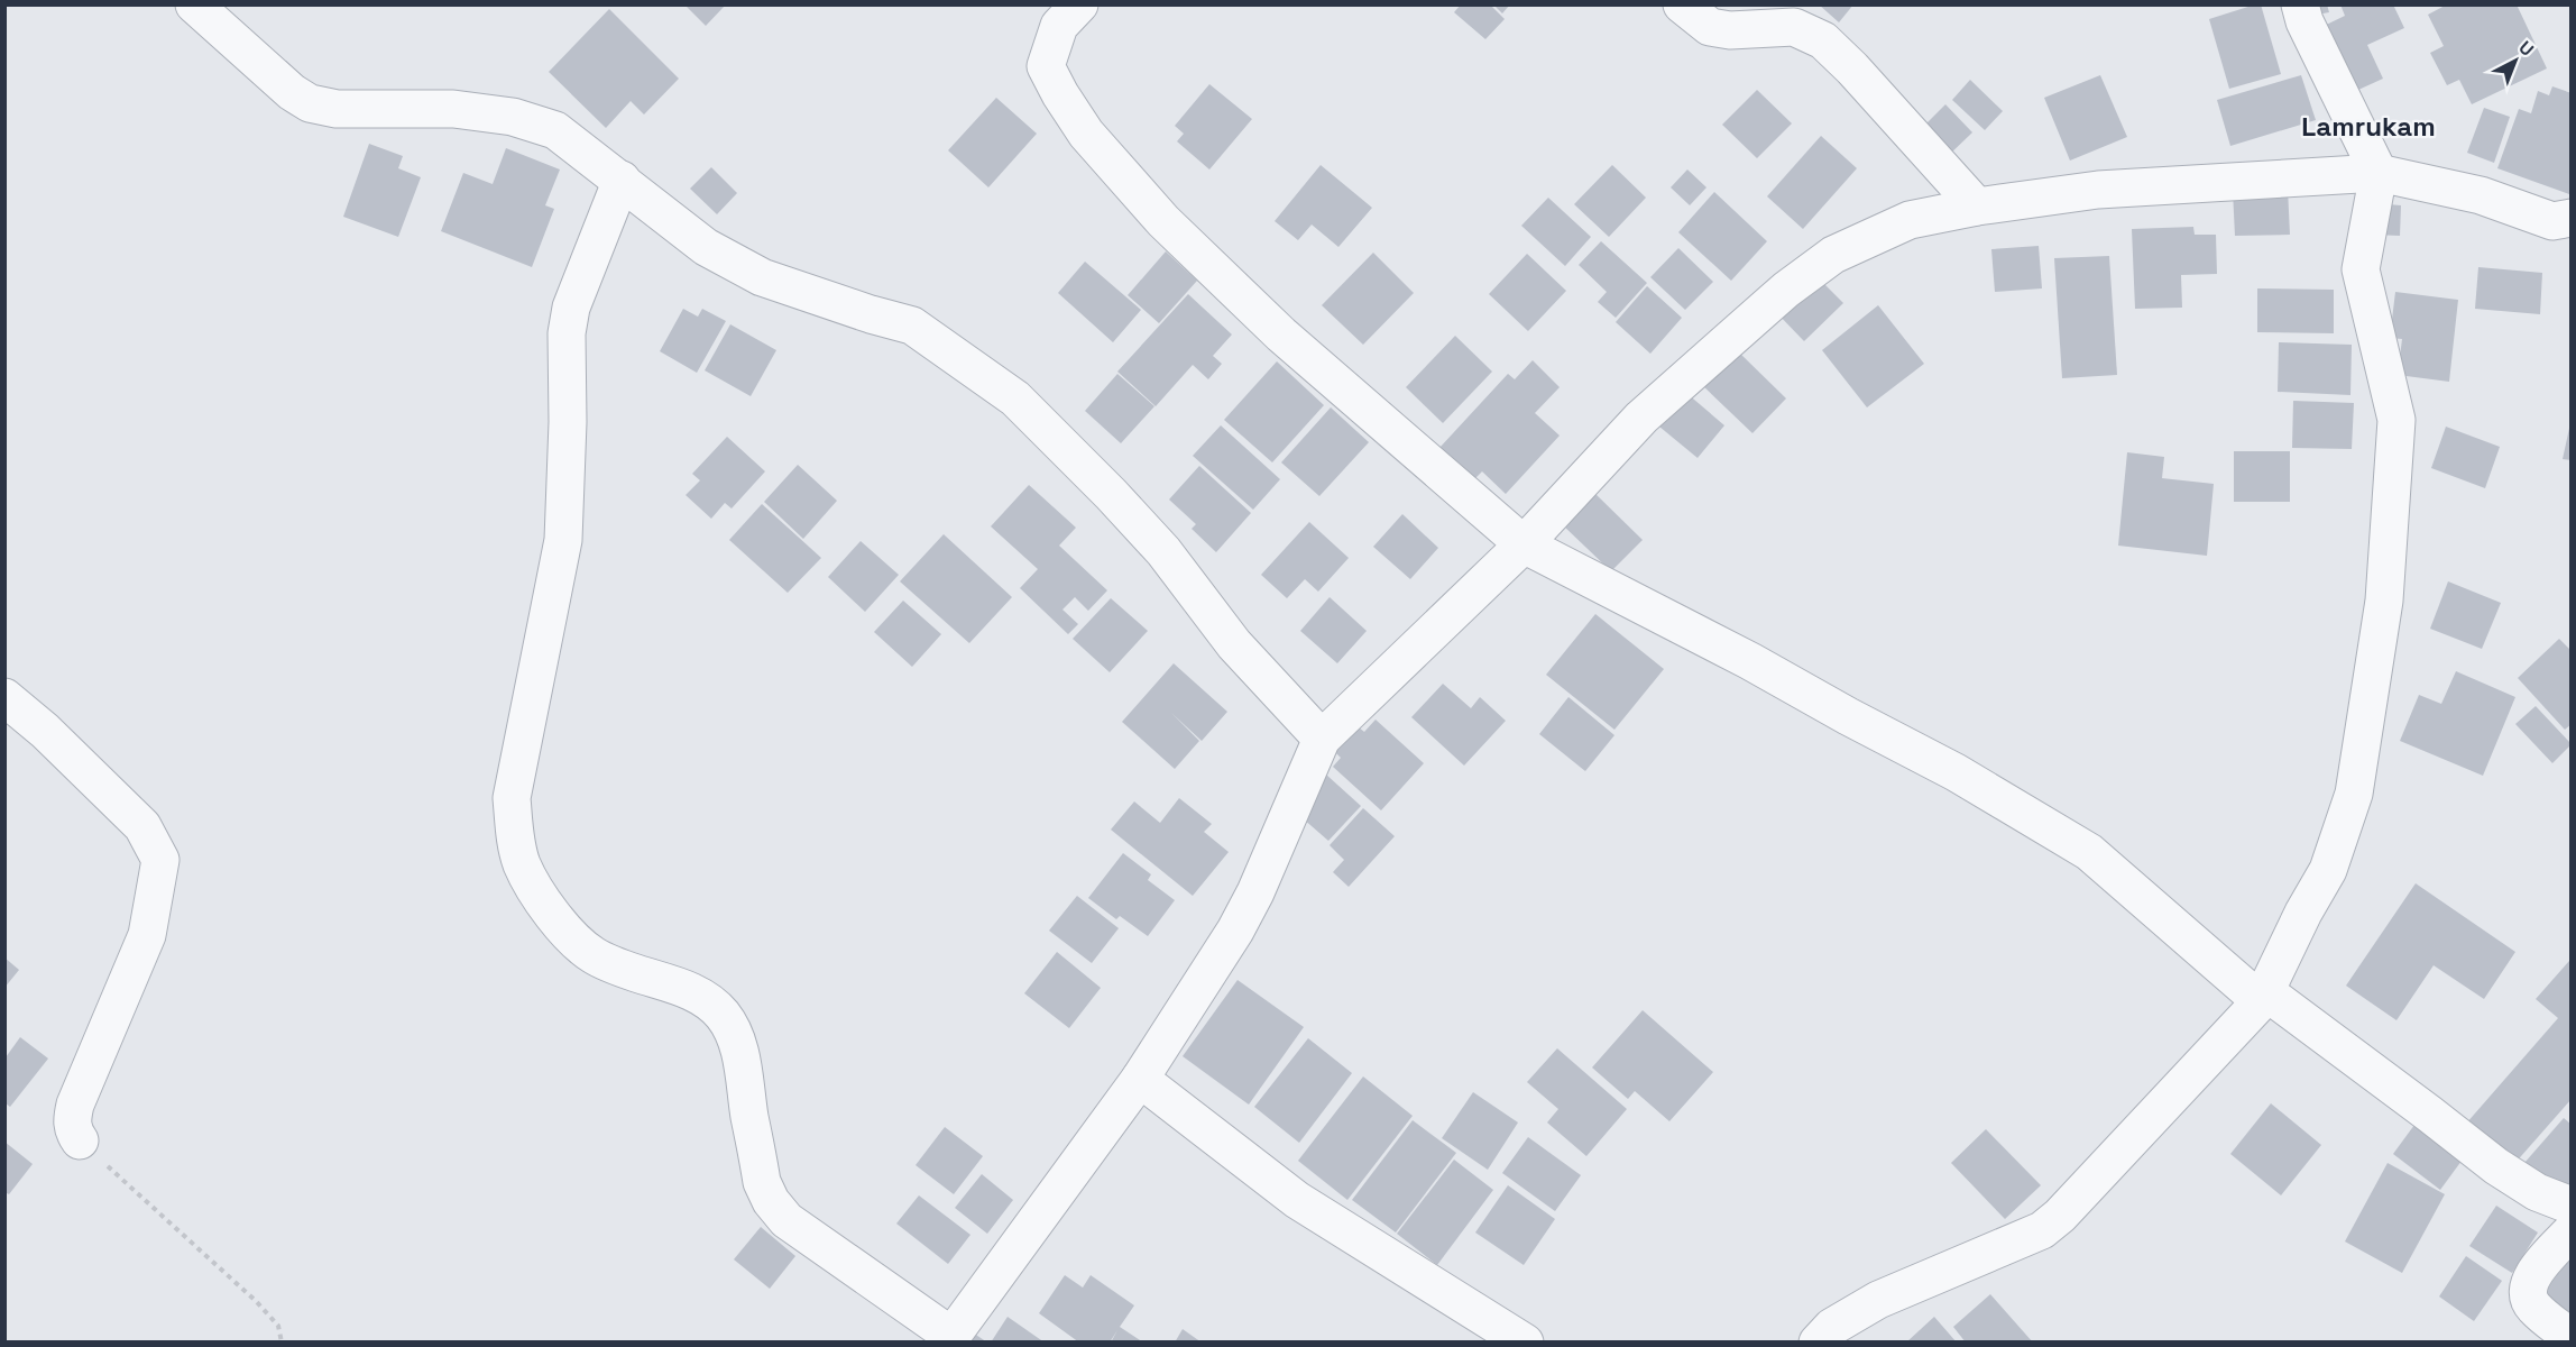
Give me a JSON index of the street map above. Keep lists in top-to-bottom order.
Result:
{
  "districts": ["Lamrukam"],
  "north": "top right"
}
